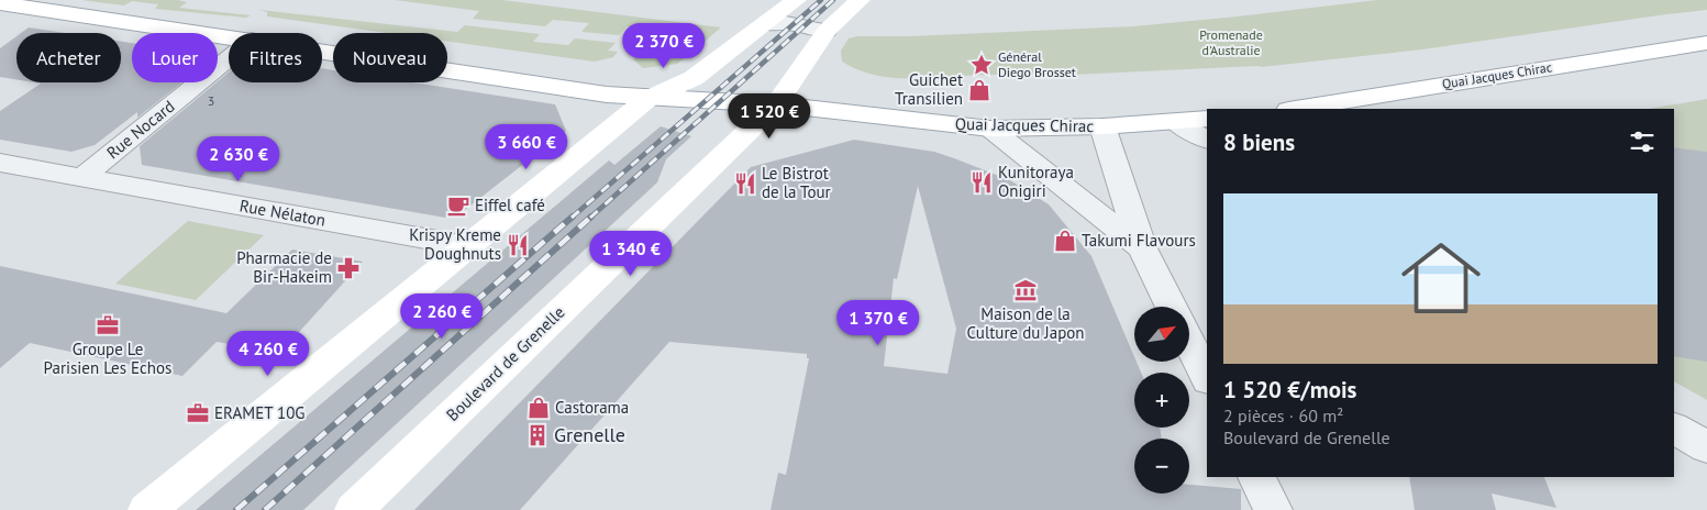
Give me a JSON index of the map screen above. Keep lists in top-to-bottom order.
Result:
{
  "streets": {
    "main road": ["Quai Jacques Chirac", "Boulevard de Grenelle"],
    "street": ["Rue Nocard", "Rue Nélaton"]
  },
  "crossings": [
    ["Quai Jacques Chirac", "Boulevard de Grenelle"],
    ["Rue Nocard", "Rue Nélaton"]
  ],
  "parks": ["Promenade d'Australie"],
  "places": {
    "place": ["Général Diego Brosset"],
    "shop": ["Guichet Transilien", "Takumi Flavours", "Castorama"],
    "restaurant": ["Kunitoraya Onigiri", "Le Bistrot de la Tour", "Krispy Kreme Doughnuts"],
    "cafe": ["Eiffel café"],
    "pharmacy": ["Pharmacie de Bir-Hakeim"],
    "museum": ["Maison de la Culture du Japon"],
    "office": ["Groupe Le Parisien Les Echos", "ERAMET 10G"],
    "building": ["Grenelle"]
  },
  "house_numbers": ["3"],
  "north": "top right",
  "page": {
    "price": [
      "2 370 €",
      "1 520 €",
      "3 660 €",
      "2 630 €",
      "1 340 €",
      "2 260 €",
      "1 370 €",
      "4 260 €"
    ],
    "chip": [
      "Acheter",
      "Louer",
      "Filtres",
      "Nouveau"
    ],
    "heading": "8 biens",
    "list": [
      {
        "name": "1 520 €/mois",
        "note": "2 pièces · 60 m² · Boulevard de Grenelle"
      }
    ],
    "map_buttons": ["+", "−"]
  }
}
